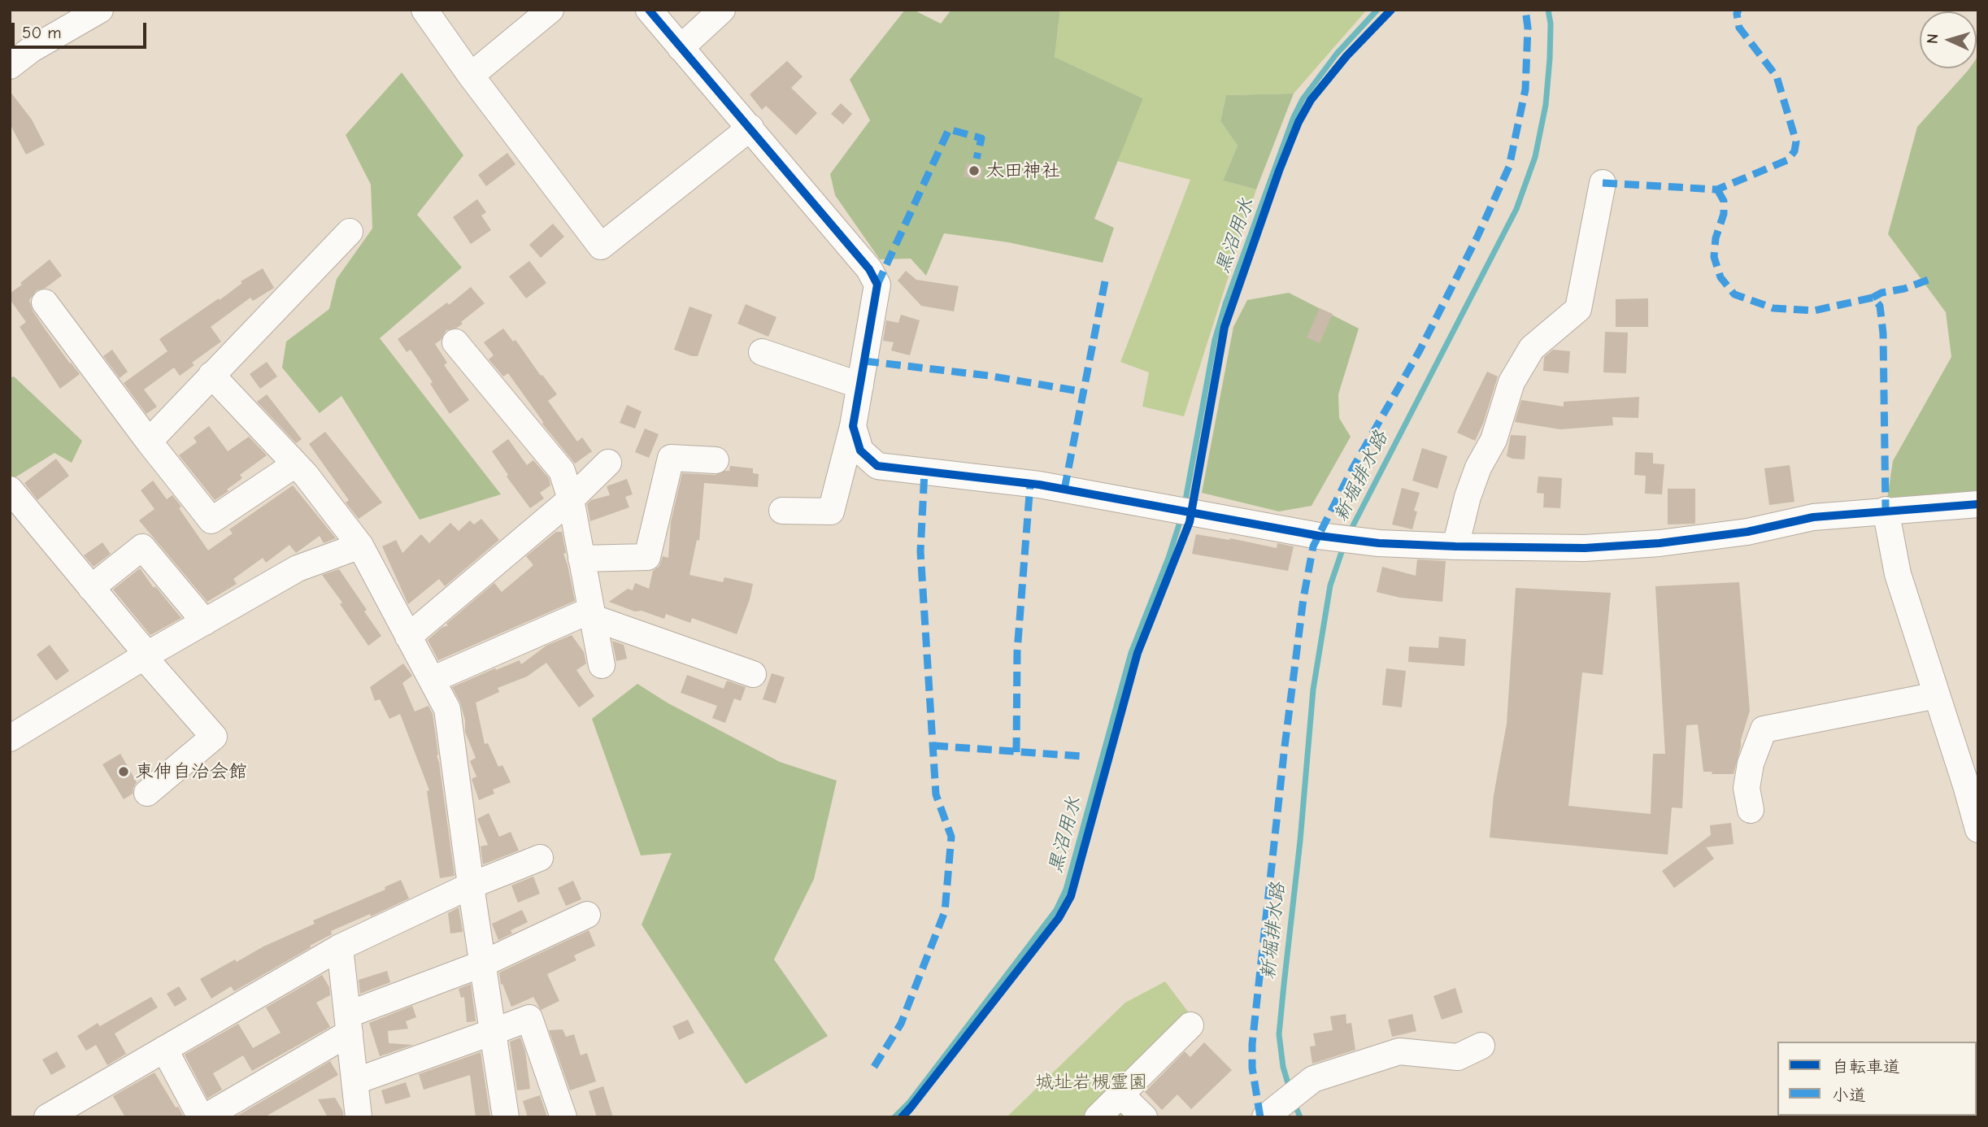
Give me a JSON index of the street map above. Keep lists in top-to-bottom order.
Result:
{
  "water": ["黒沼用水", "新堀排水路"],
  "parks": ["城址岩槻霊園"],
  "places": ["太田神社", "東伸自治会館"],
  "legend": ["自転車道", "小道"],
  "scale_bar": "50 m",
  "north": "left"
}
